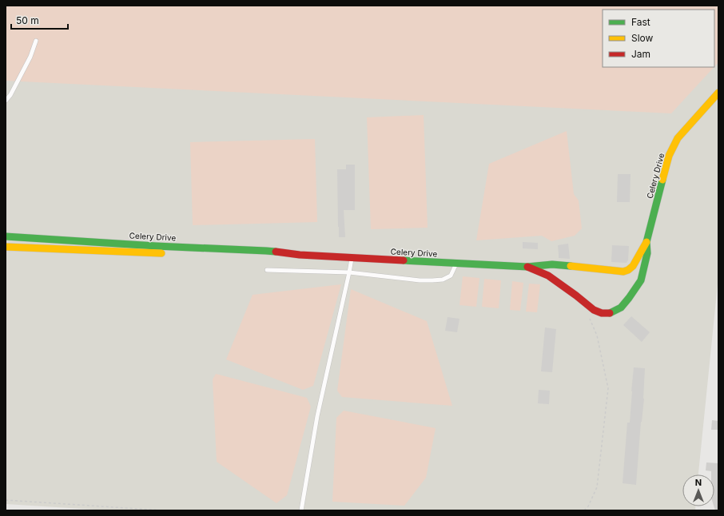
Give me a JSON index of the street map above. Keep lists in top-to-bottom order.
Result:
{
  "streets": {
    "street": ["Celery Drive"]
  },
  "legend": ["Fast", "Slow", "Jam"],
  "scale_bar": "50 m",
  "north": "top"
}
